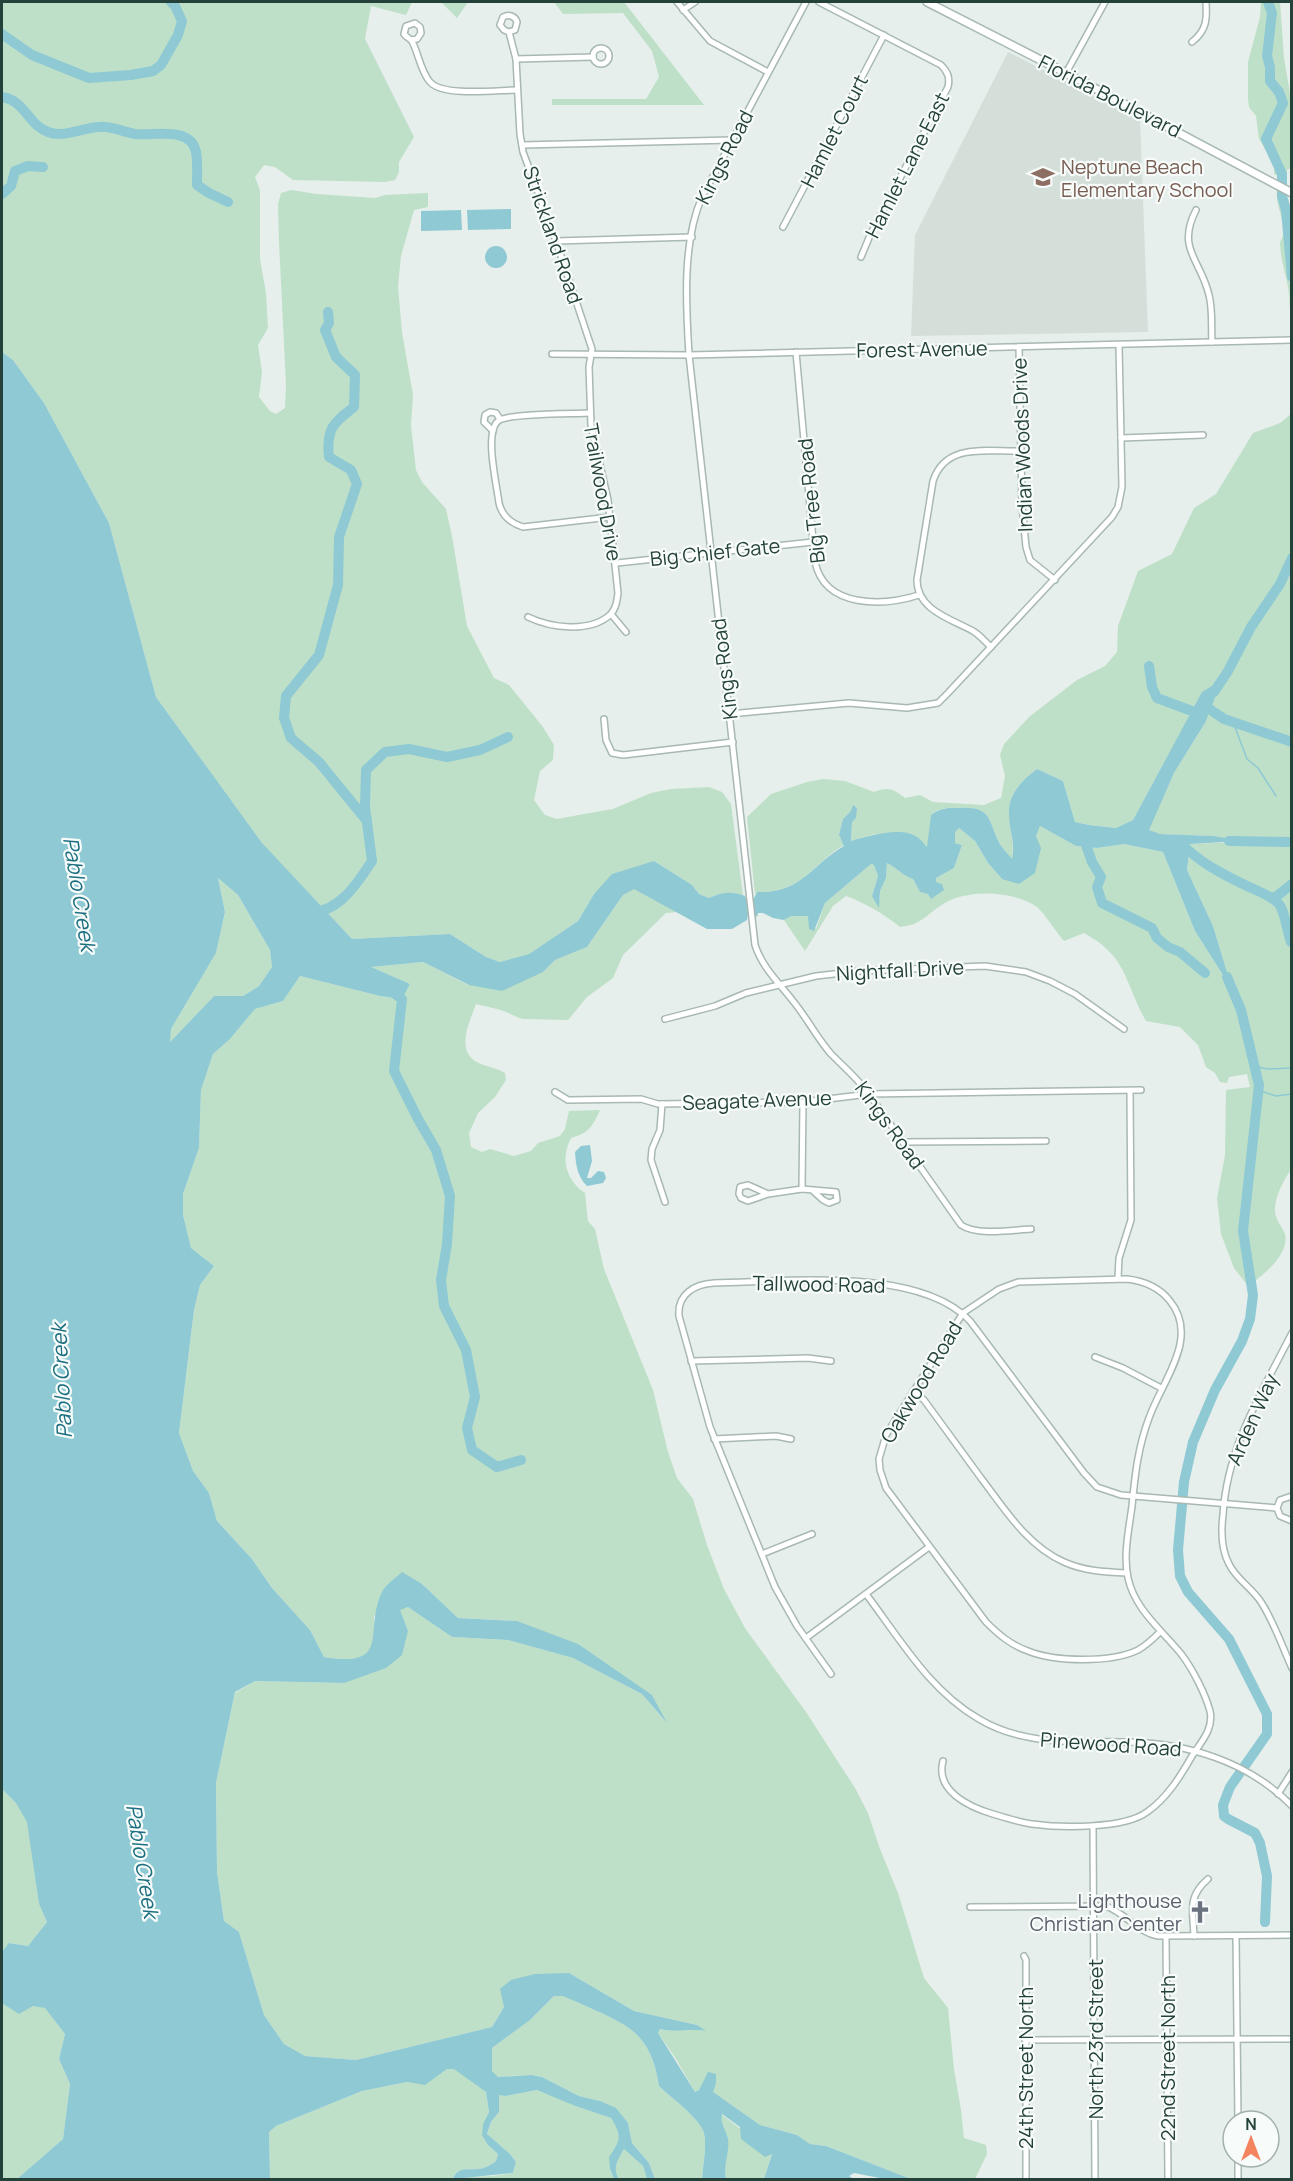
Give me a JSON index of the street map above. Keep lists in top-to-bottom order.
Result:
{
  "streets": {
    "street": [
      "Florida Boulevard",
      "Hamlet Court",
      "Kings Road",
      "Hamlet Lane East",
      "Strickland Road",
      "Forest Avenue",
      "Indian Woods Drive",
      "Trailwood Drive",
      "Big Tree Road",
      "Big Chief Gate",
      "Nightfall Drive",
      "Seagate Avenue",
      "Tallwood Road",
      "Oakwood Road",
      "Arden Way",
      "Pinewood Road",
      "North 23rd Street",
      "22nd Street North",
      "24th Street North"
    ]
  },
  "crossings": [
    ["Hamlet Court", "Hamlet Lane East"],
    ["Kings Road", "Strickland Road"],
    ["Kings Road", "Forest Avenue"],
    ["Kings Road", "Big Chief Gate"],
    ["Kings Road", "Nightfall Drive"],
    ["Kings Road", "Seagate Avenue"],
    ["Strickland Road", "Forest Avenue"],
    ["Strickland Road", "Trailwood Drive"],
    ["Forest Avenue", "Indian Woods Drive"],
    ["Forest Avenue", "Trailwood Drive"],
    ["Forest Avenue", "Big Tree Road"],
    ["Trailwood Drive", "Big Chief Gate"],
    ["Big Tree Road", "Big Chief Gate"],
    ["Tallwood Road", "Oakwood Road"],
    ["Tallwood Road", "Arden Way"],
    ["Oakwood Road", "Pinewood Road"]
  ],
  "water": ["Pablo Creek"],
  "places": {
    "school or university": ["Neptune Beach Elementary School"],
    "church": ["Lighthouse Christian Center"]
  },
  "north": "top"
}
